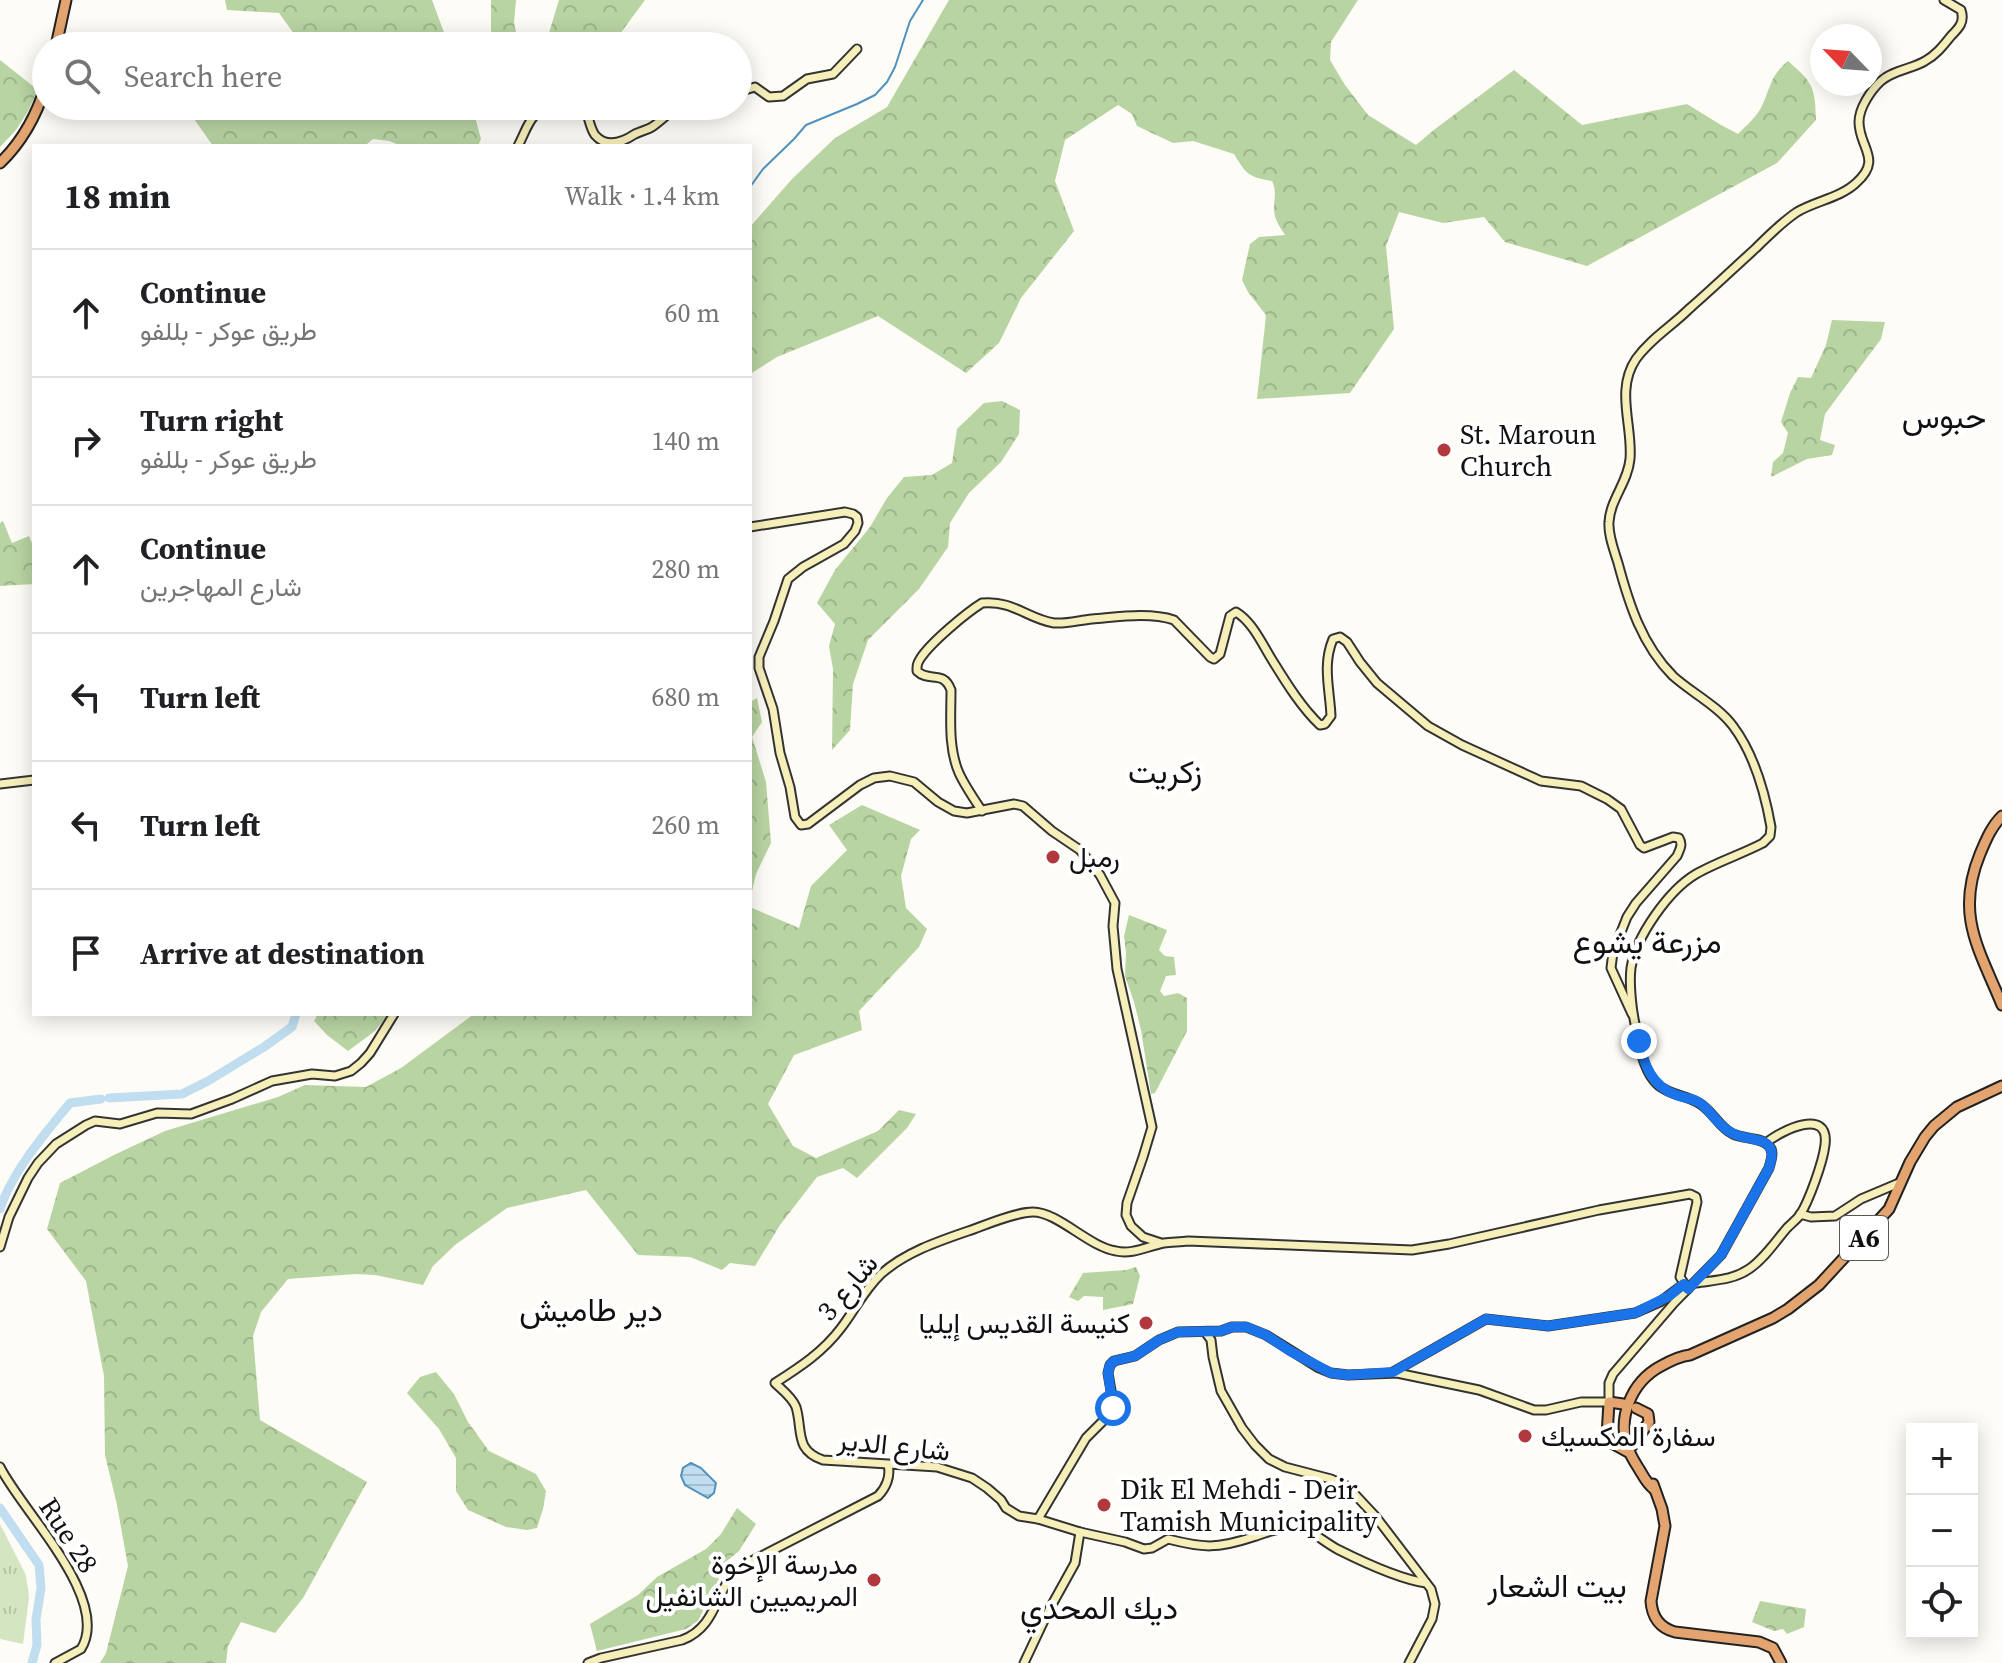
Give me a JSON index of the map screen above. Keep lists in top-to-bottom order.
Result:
{
  "streets": {
    "highway": ["A6"],
    "street": ["شارع 3", "شارع الدير", "Rue 28"]
  },
  "crossings": [
    ["شارع 3", "شارع الدير"]
  ],
  "districts": [
    "حبوس",
    "زكريت",
    "مزرعة يشوع",
    "دير طاميش",
    "بيت الشعار",
    "ديك المحدي"
  ],
  "places": [
    "St. Maroun Church",
    "رمبل",
    "كنيسة القديس إيليا",
    "سفارة المكسيك",
    "Dik El Mehdi - Deir Tamish Municipality",
    "مدرسة الإخوة المريميين الشانفيل"
  ],
  "north": "top left",
  "page": {
    "search": "Search here",
    "heading": ["18 min", "Walk · 1.4 km"],
    "list": [
      ["Continue", "طريق عوكر - بللفو", "60 m"],
      ["Turn right", "طريق عوكر - بللفو", "140 m"],
      ["Continue", "شارع المهاجرين", "280 m"],
      ["Turn left", "680 m"],
      ["Turn left", "260 m"],
      "Arrive at destination"
    ],
    "map_buttons": ["+", "−"]
  }
}
